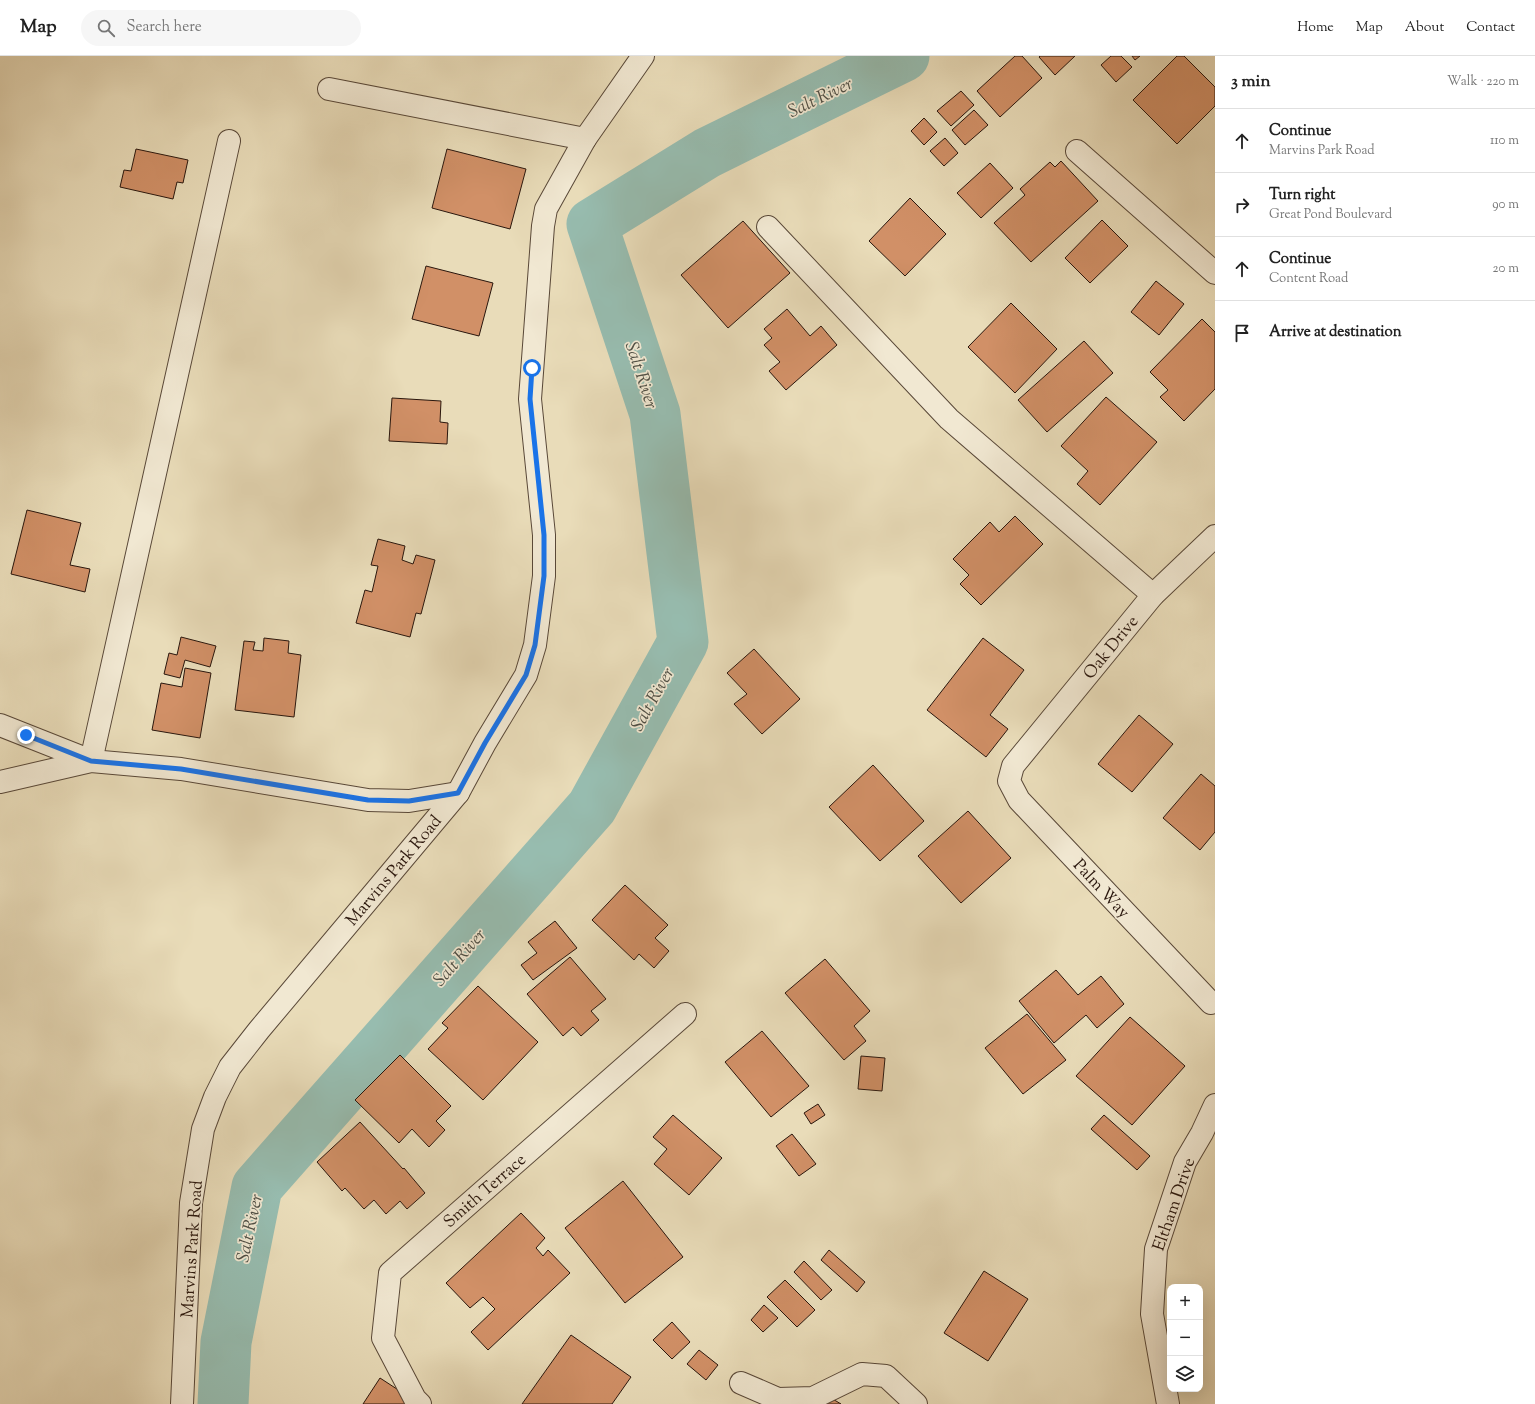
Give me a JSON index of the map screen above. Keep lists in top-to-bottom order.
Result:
{
  "streets": {
    "street": [
      "Oak Drive",
      "Marvins Park Road",
      "Palm Way",
      "Smith Terrace",
      "Eltham Drive"
    ]
  },
  "crossings": [
    ["Oak Drive", "Palm Way"]
  ],
  "water": ["Salt River"],
  "page": {
    "header": "Map",
    "search": "Search here",
    "nav": [
      "Home",
      "Map",
      "About",
      "Contact"
    ],
    "heading": ["3 min", "Walk · 220 m"],
    "list": [
      ["Continue", "Marvins Park Road", "110 m"],
      ["Turn right", "Great Pond Boulevard", "90 m"],
      ["Continue", "Content Road", "20 m"],
      "Arrive at destination"
    ],
    "map_buttons": ["+", "−"]
  }
}
